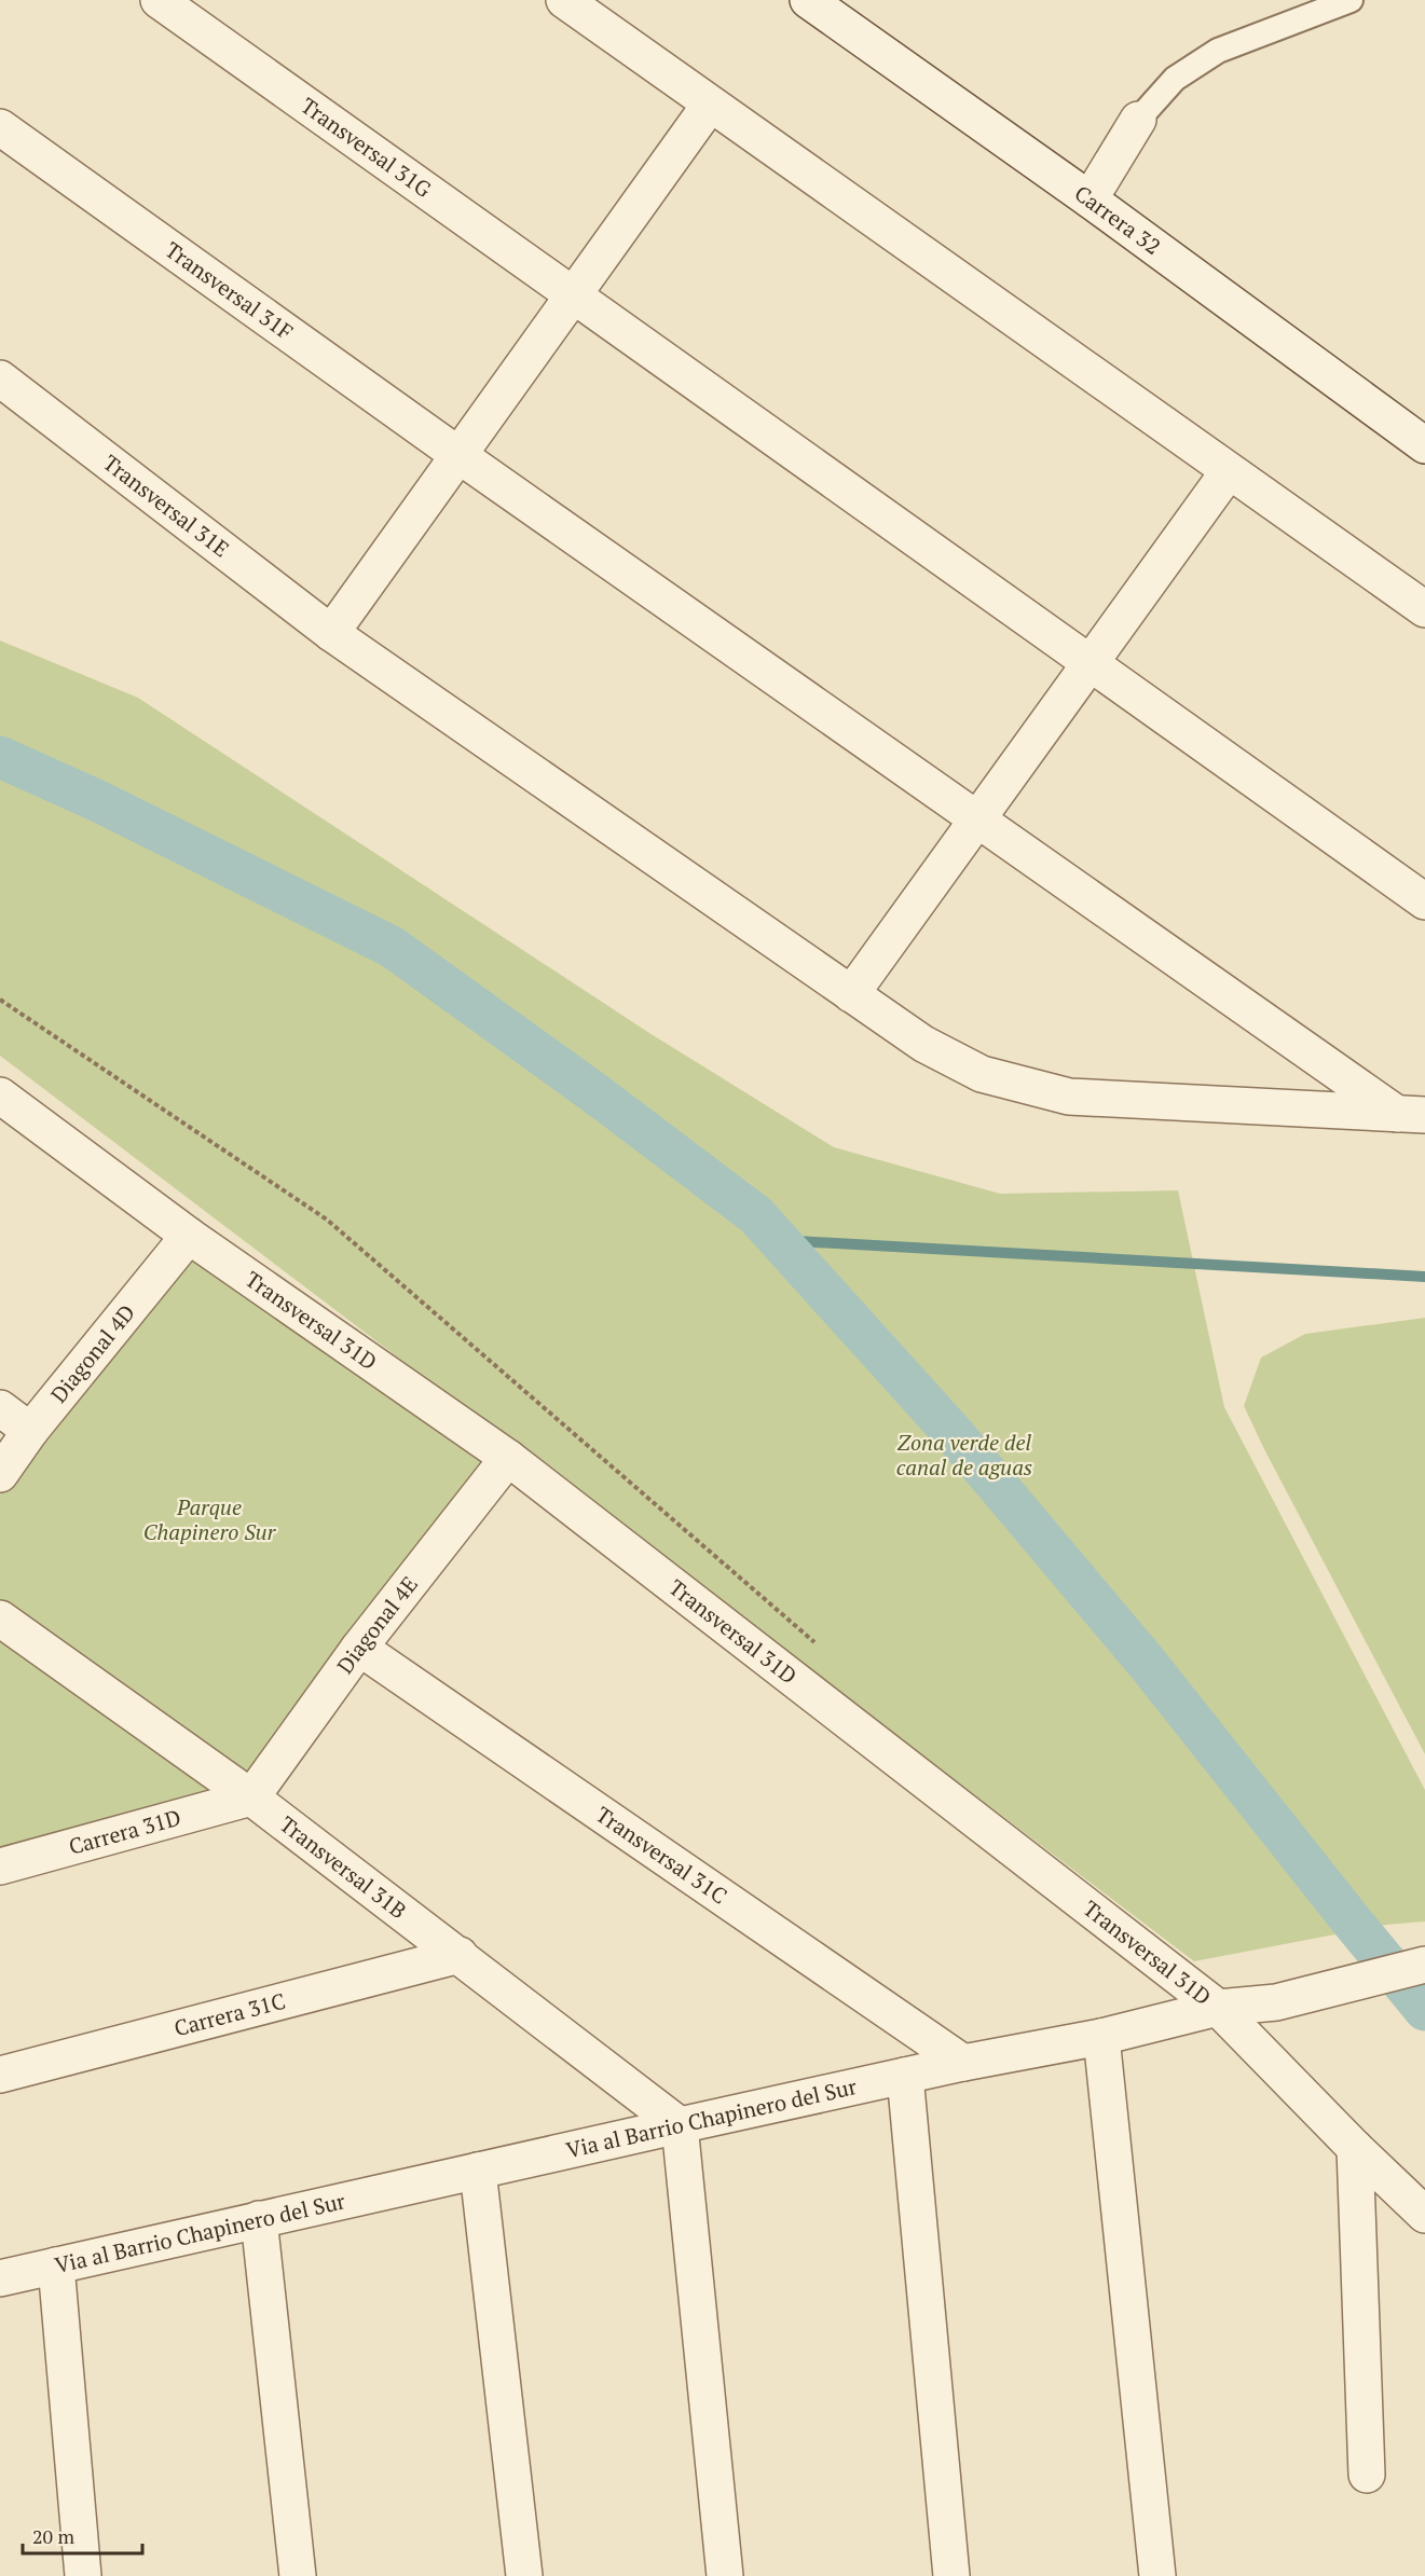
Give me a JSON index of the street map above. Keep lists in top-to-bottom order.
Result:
{
  "streets": {
    "street": [
      "Transversal 31G",
      "Carrera 32",
      "Transversal 31F",
      "Transversal 31E",
      "Transversal 31D",
      "Diagonal 4D",
      "Diagonal 4E",
      "Carrera 31D",
      "Transversal 31C",
      "Transversal 31B",
      "Carrera 31C",
      "Via al Barrio Chapinero del Sur"
    ]
  },
  "crossings": [
    ["Transversal 31F", "Transversal 31E"],
    ["Transversal 31D", "Diagonal 4D"],
    ["Transversal 31D", "Diagonal 4E"],
    ["Transversal 31D", "Via al Barrio Chapinero del Sur"],
    ["Diagonal 4E", "Carrera 31D"],
    ["Diagonal 4E", "Transversal 31C"],
    ["Diagonal 4E", "Transversal 31B"],
    ["Carrera 31D", "Transversal 31B"],
    ["Transversal 31C", "Via al Barrio Chapinero del Sur"],
    ["Transversal 31B", "Carrera 31C"],
    ["Transversal 31B", "Via al Barrio Chapinero del Sur"]
  ],
  "parks": ["Zona verde del canal de aguas", "Parque Chapinero Sur"],
  "scale_bar": "20 m"
}
